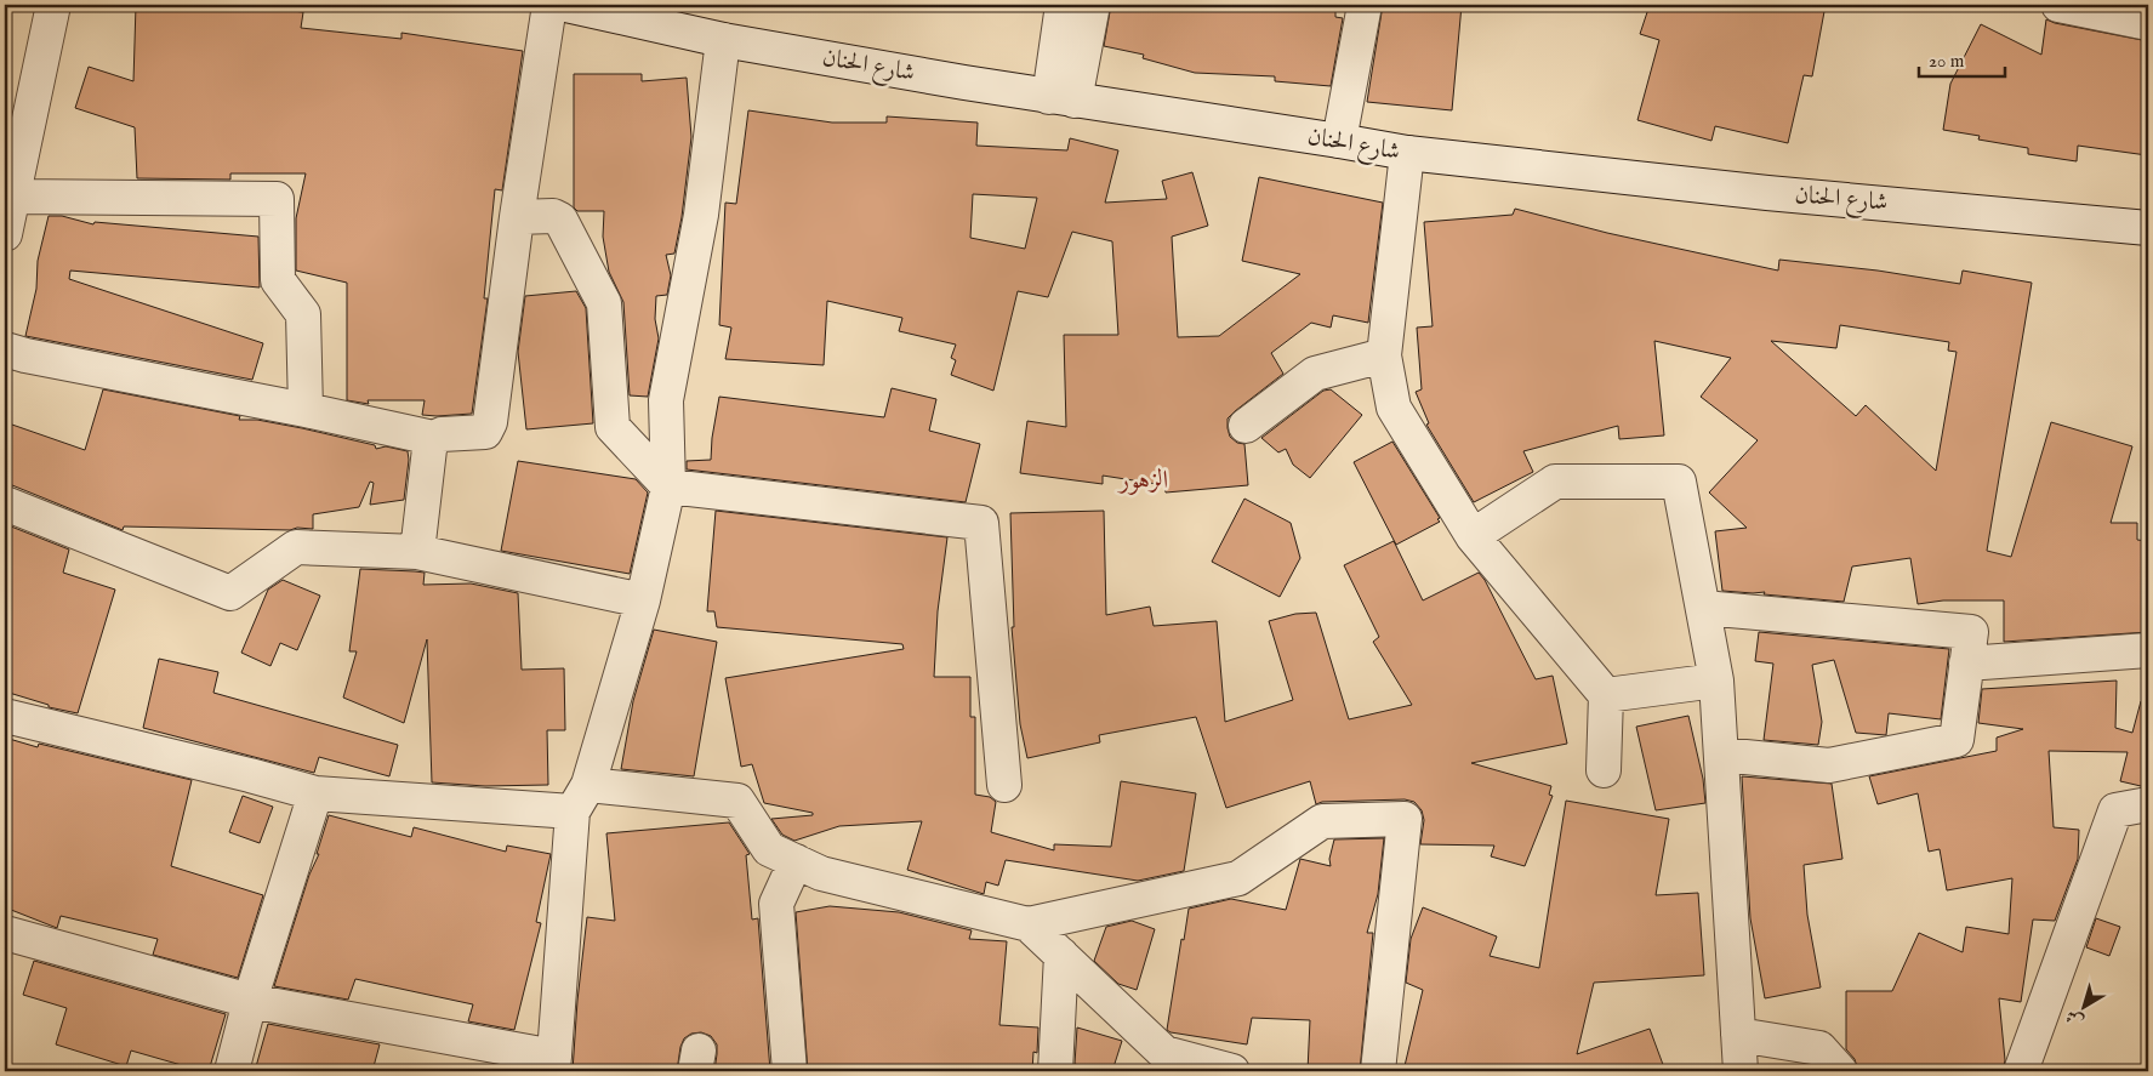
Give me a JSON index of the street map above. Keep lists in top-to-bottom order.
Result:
{
  "streets": {
    "street": ["شارع الحنان"]
  },
  "districts": ["الزهور"],
  "scale_bar": "20 m",
  "north": "bottom left"
}
